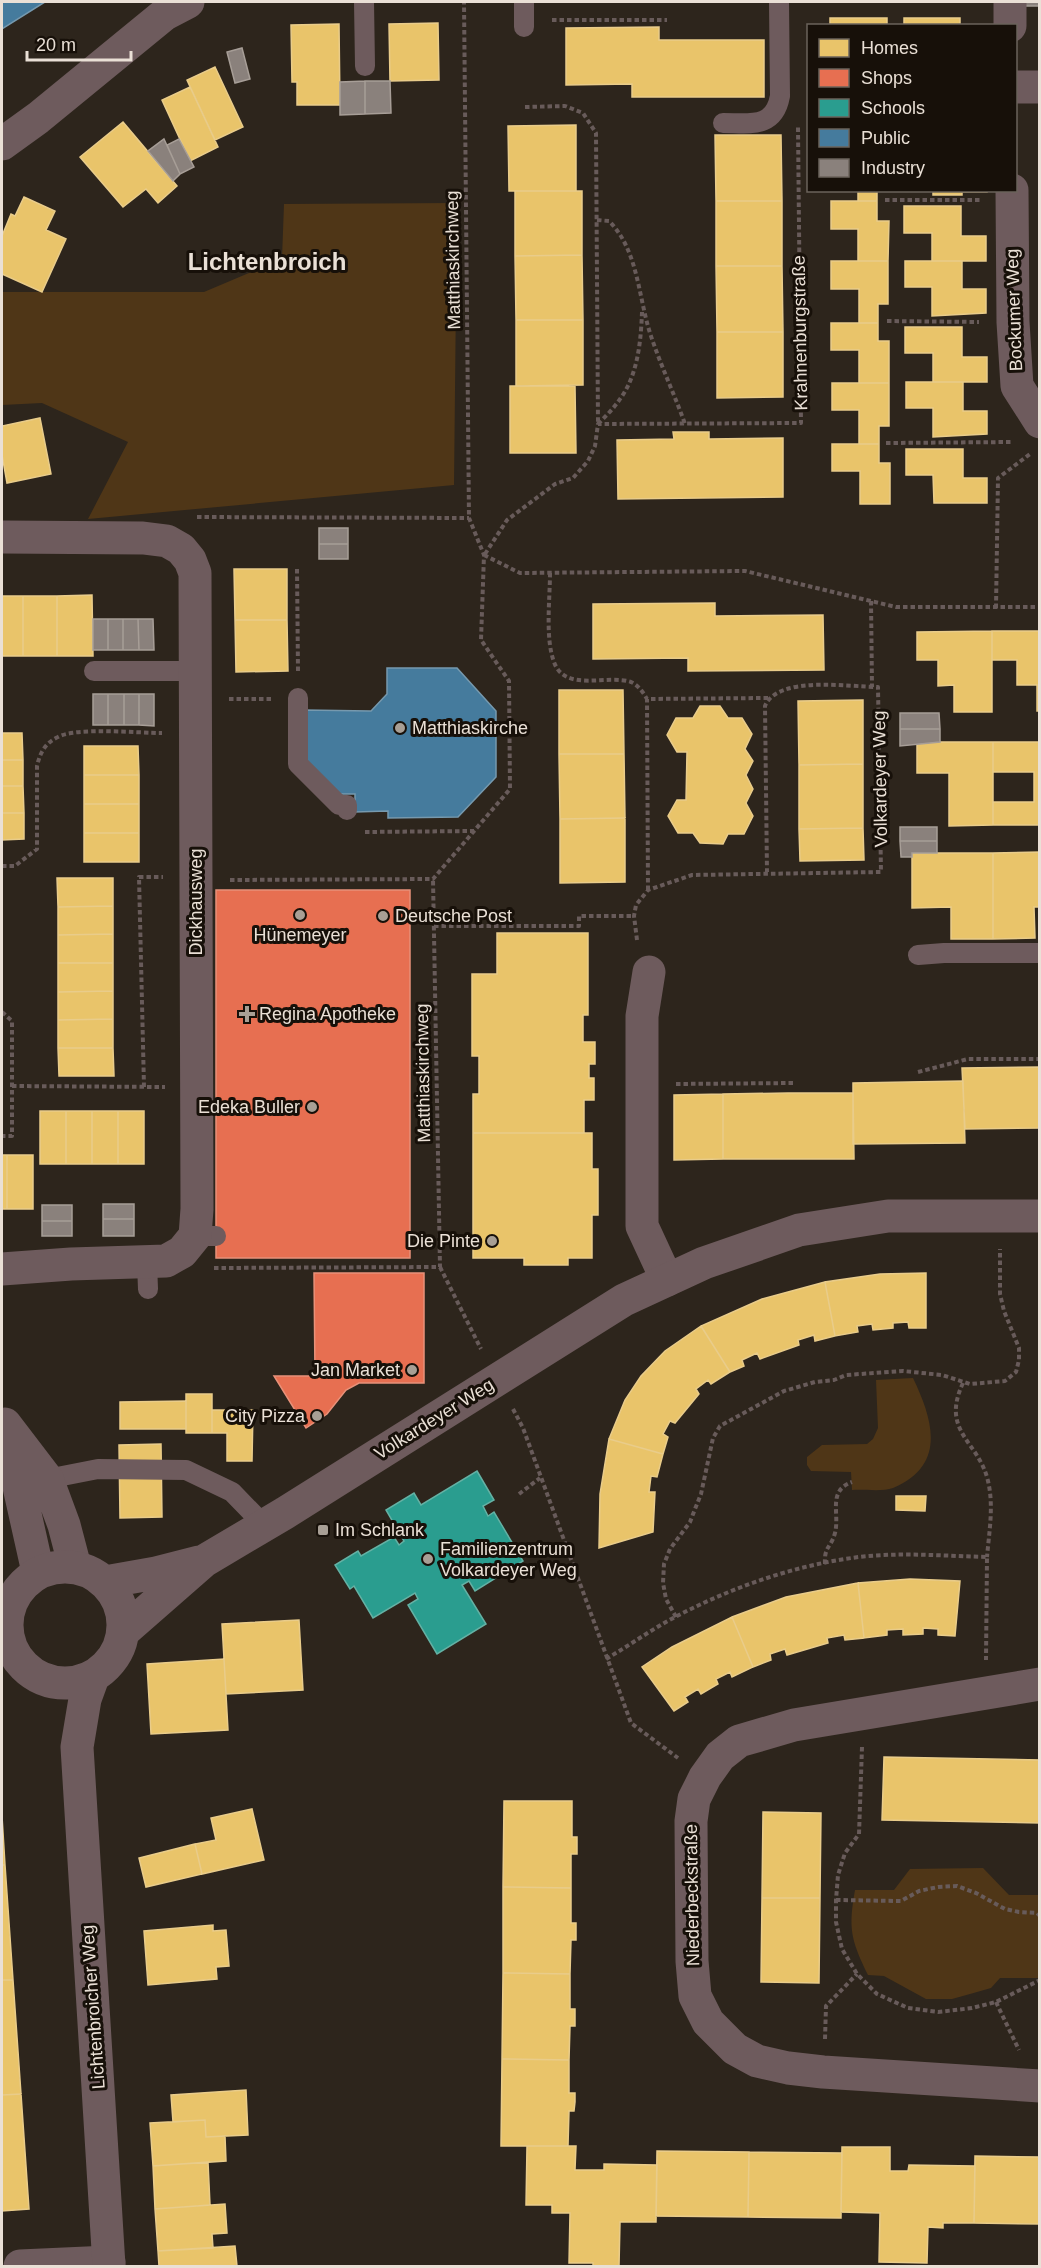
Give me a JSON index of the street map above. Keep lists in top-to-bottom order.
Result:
{
  "streets": {
    "street": [
      "Bockumer Weg",
      "Volkardeyer Weg",
      "Dickhausweg",
      "Niederbeckstraße",
      "Lichtenbroicher Weg"
    ],
    "path": ["Matthiaskirchweg", "Krahnenburgstraße"]
  },
  "crossings": [
    ["Matthiaskirchweg", "Volkardeyer Weg"],
    ["Matthiaskirchweg", "Niederbeckstraße"],
    ["Volkardeyer Weg", "Lichtenbroicher Weg"]
  ],
  "districts": ["Lichtenbroich"],
  "places": {
    "other": [
      "Matthiaskirche",
      "Hünemeyer",
      "Deutsche Post",
      "Edeka Buller",
      "Die Pinte",
      "Jan Market",
      "City Pizza",
      "Familienzentrum Volkardeyer Weg"
    ],
    "health": ["Regina Apotheke"],
    "transit": ["Im Schlank"]
  },
  "legend": [
    "Homes",
    "Shops",
    "Schools",
    "Public",
    "Industry"
  ],
  "scale_bar": "20 m"
}
